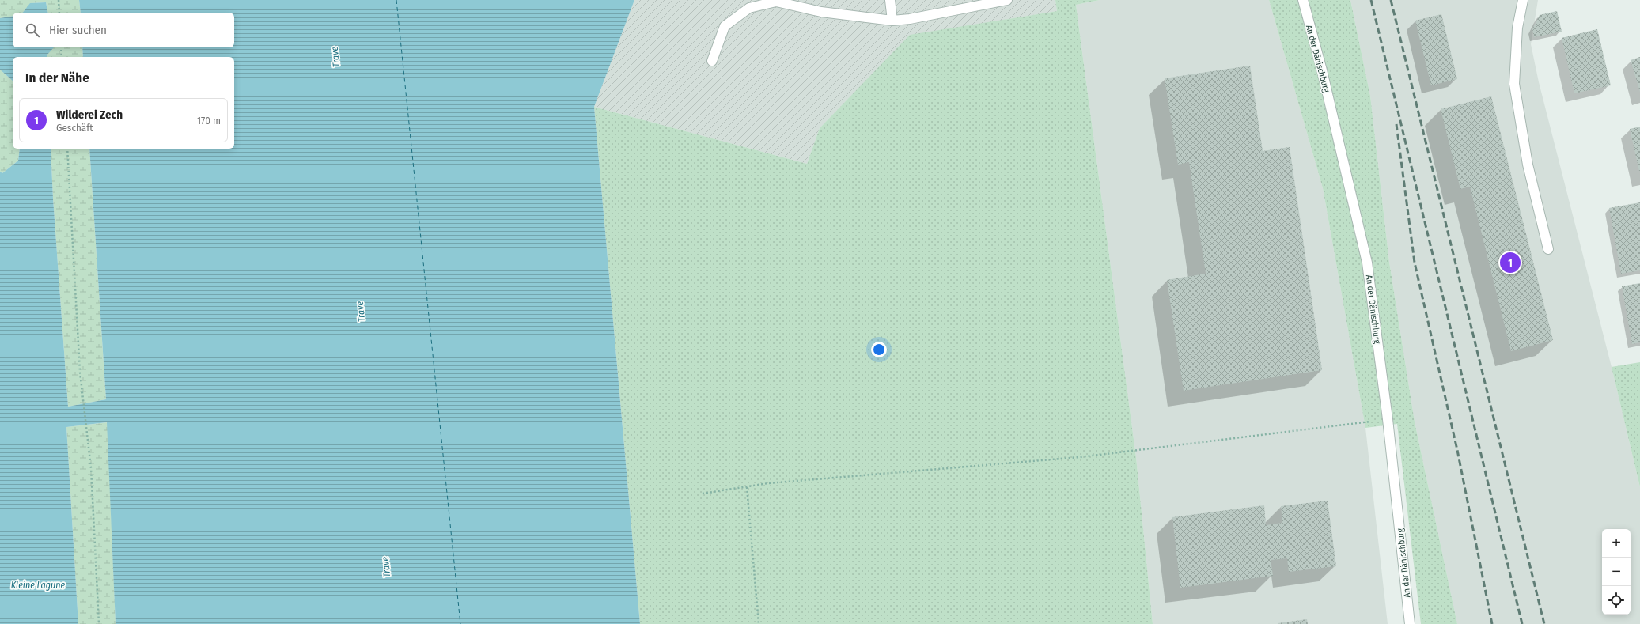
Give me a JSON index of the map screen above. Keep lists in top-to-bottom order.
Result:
{
  "streets": {
    "street": ["An der Dänischburg"]
  },
  "water": ["Trave", "Kleine Lagune"],
  "page": {
    "search": "Hier suchen",
    "heading": "In der Nähe",
    "list": [
      {
        "mark": "1",
        "name": "Wilderei Zech",
        "note": "Geschäft",
        "value": "170 m"
      }
    ],
    "pins": "1",
    "map_buttons": ["+", "−"]
  }
}
